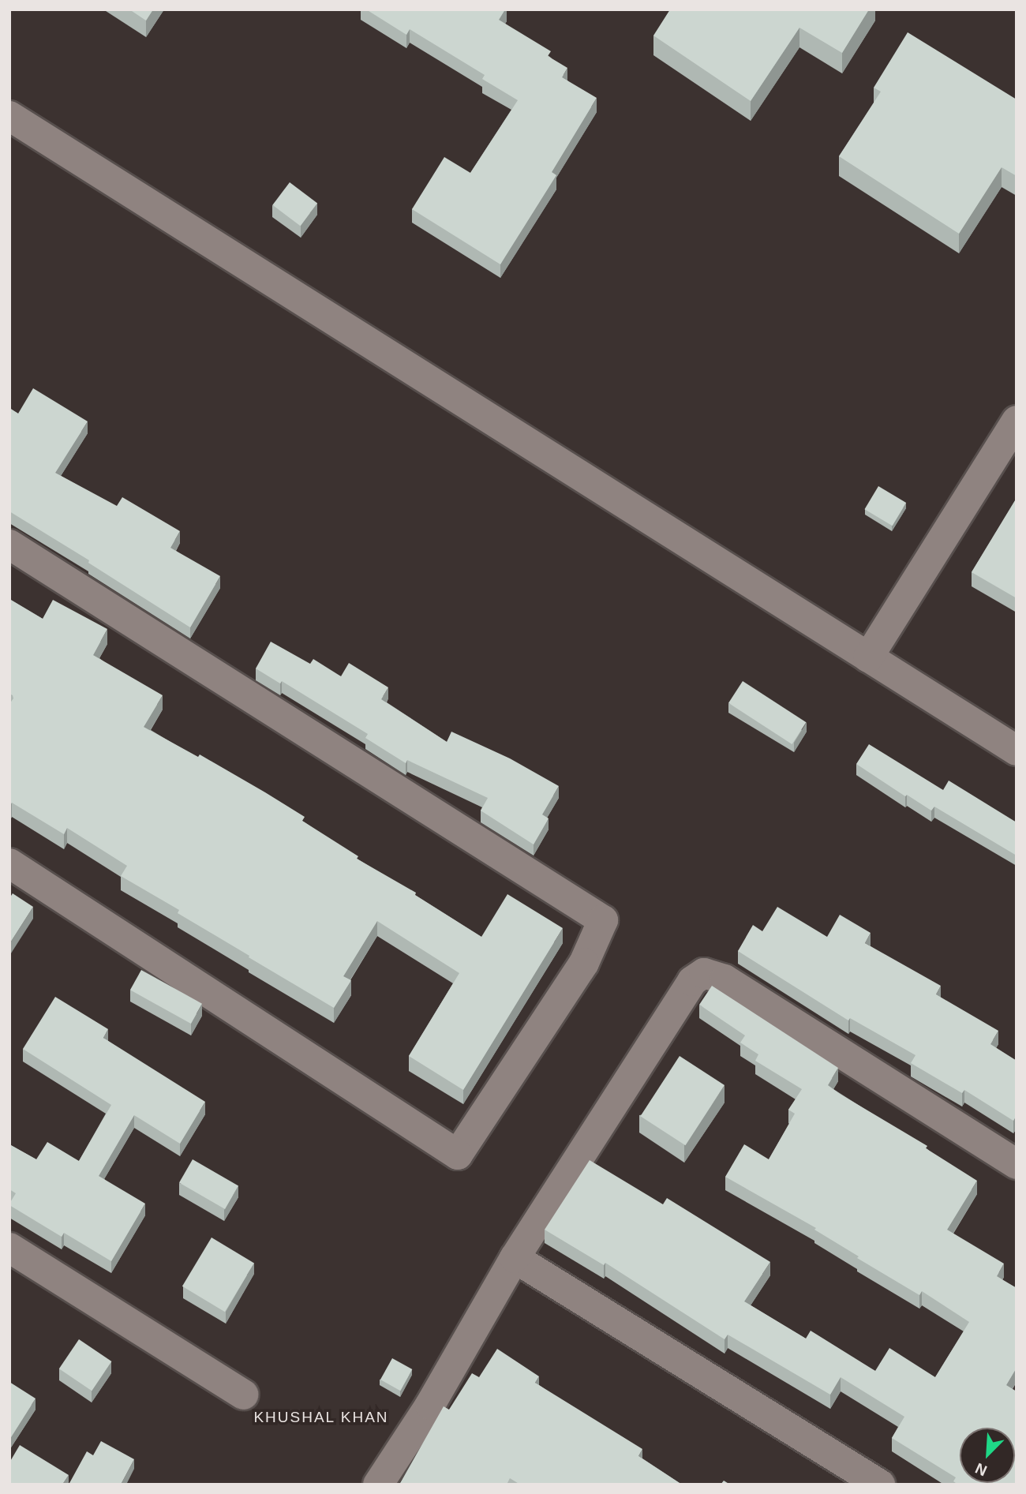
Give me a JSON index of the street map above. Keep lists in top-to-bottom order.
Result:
{
  "districts": ["KHUSHAL KHAN"],
  "north": "bottom left"
}
